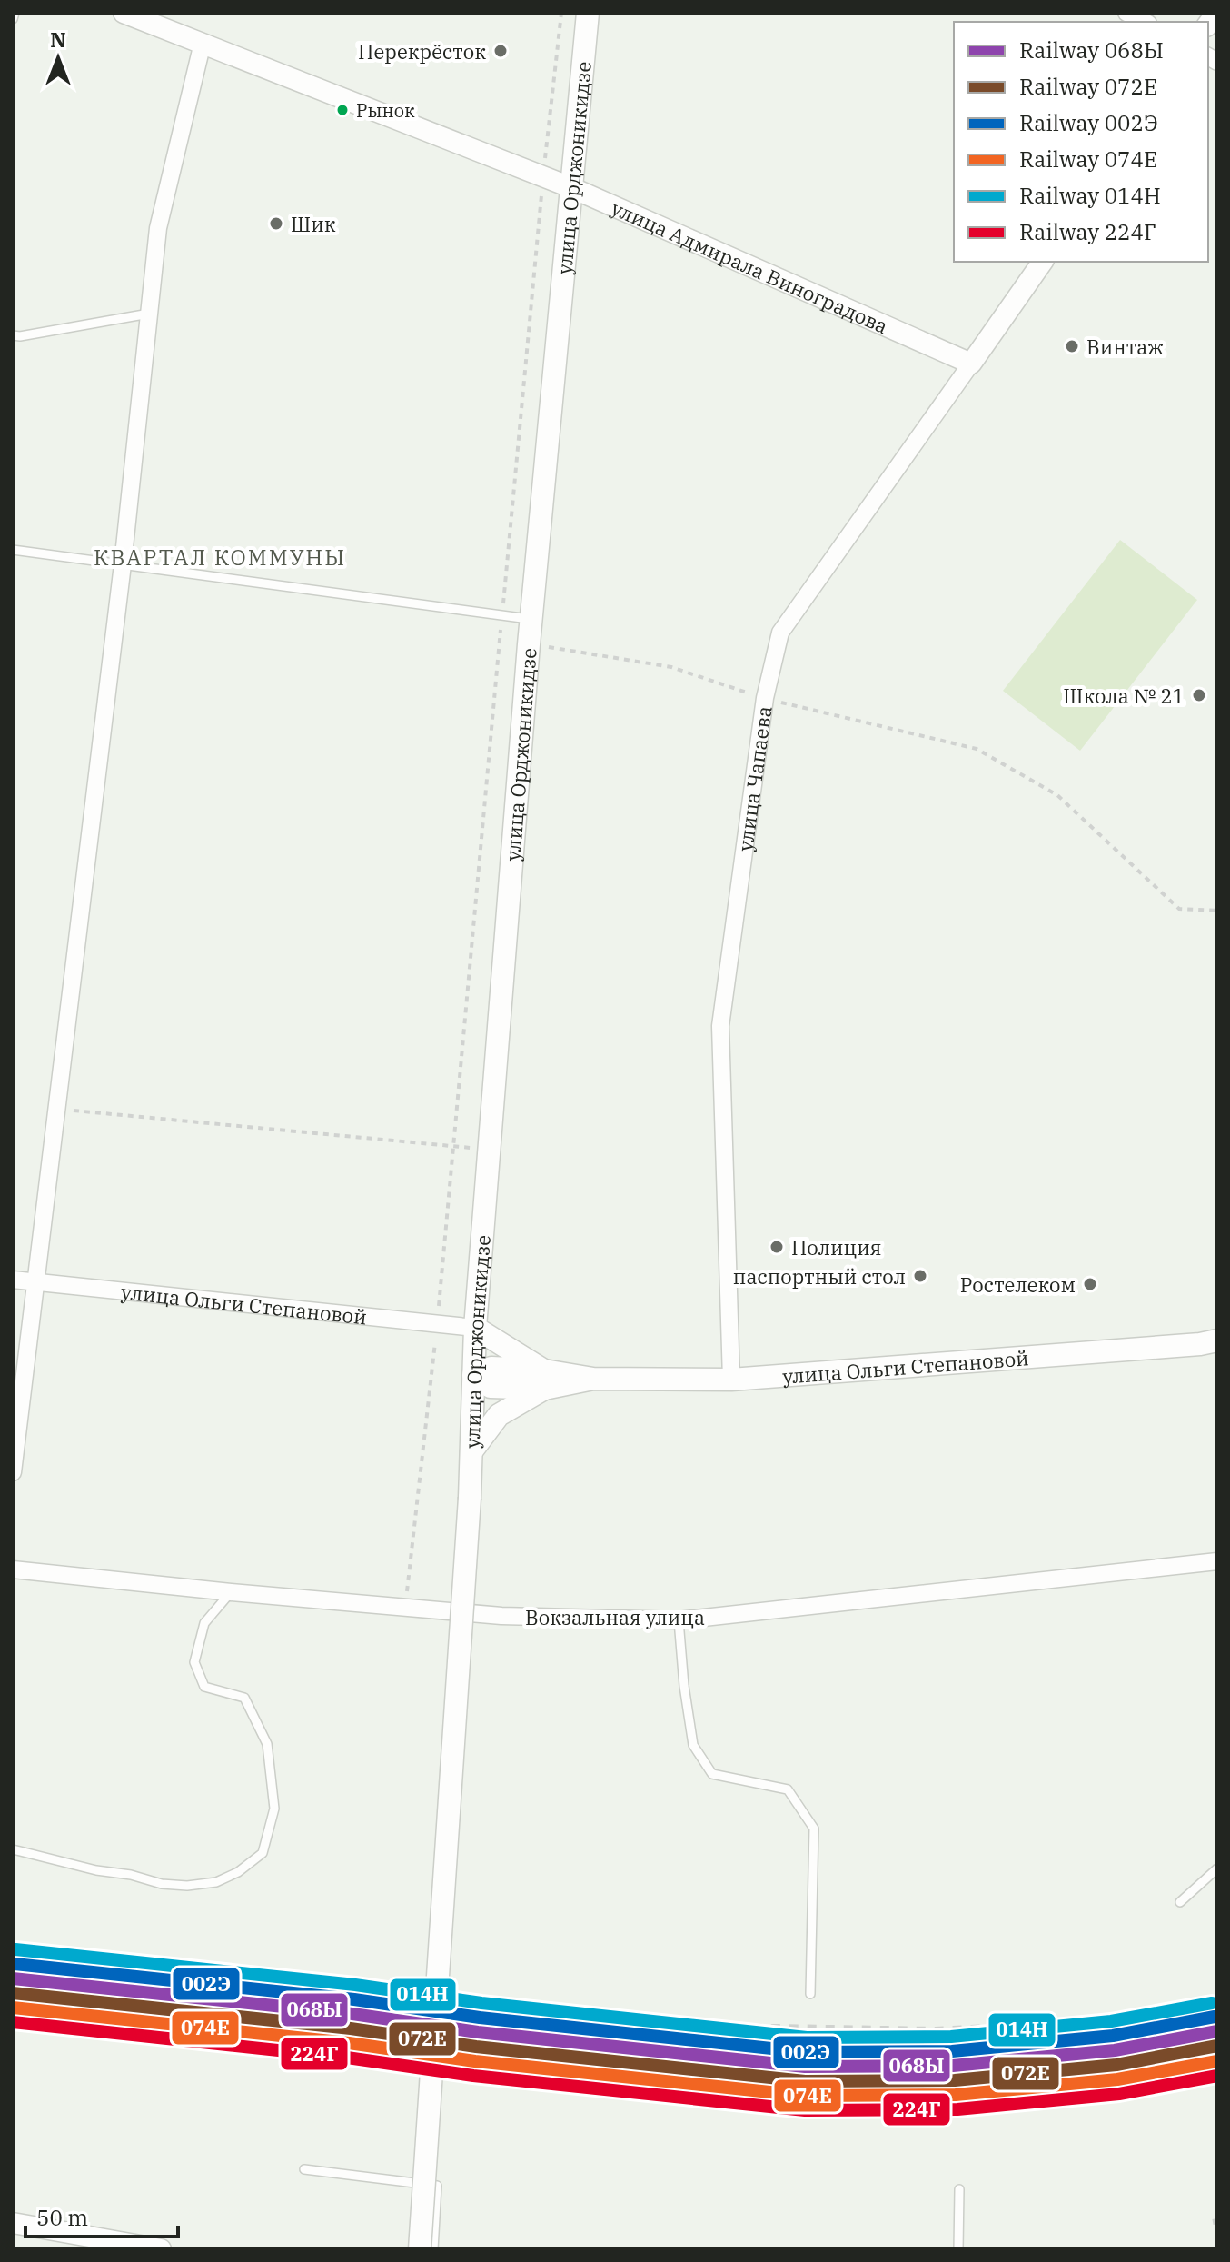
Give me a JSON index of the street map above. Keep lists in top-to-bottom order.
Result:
{
  "streets": {
    "main road": ["улица Орджоникидзе", "улица Ольги Степановой"],
    "street": ["улица Адмирала Виноградова", "улица Чапаева", "Вокзальная улица"]
  },
  "crossings": [
    ["улица Орджоникидзе", "улица Адмирала Виноградова"],
    ["улица Орджоникидзе", "улица Ольги Степановой"],
    ["улица Адмирала Виноградова", "улица Чапаева"],
    ["улица Чапаева", "улица Ольги Степановой"]
  ],
  "districts": ["КВАРТАЛ КОММУНЫ"],
  "places": [
    "Перекрёсток",
    "Рынок",
    "Шик",
    "Винтаж",
    "Школа № 21",
    "Полиция",
    "паспортный стол",
    "Ростелеком"
  ],
  "lines": [
    "rail line 014Н",
    "rail line 002Э",
    "rail line 068Ы",
    "rail line 072Е",
    "rail line 074Е",
    "rail line 224Г"
  ],
  "legend": [
    "Railway 068Ы",
    "Railway 072Е",
    "Railway 002Э",
    "Railway 074Е",
    "Railway 014Н",
    "Railway 224Г"
  ],
  "scale_bar": "50 m",
  "north": "top"
}
